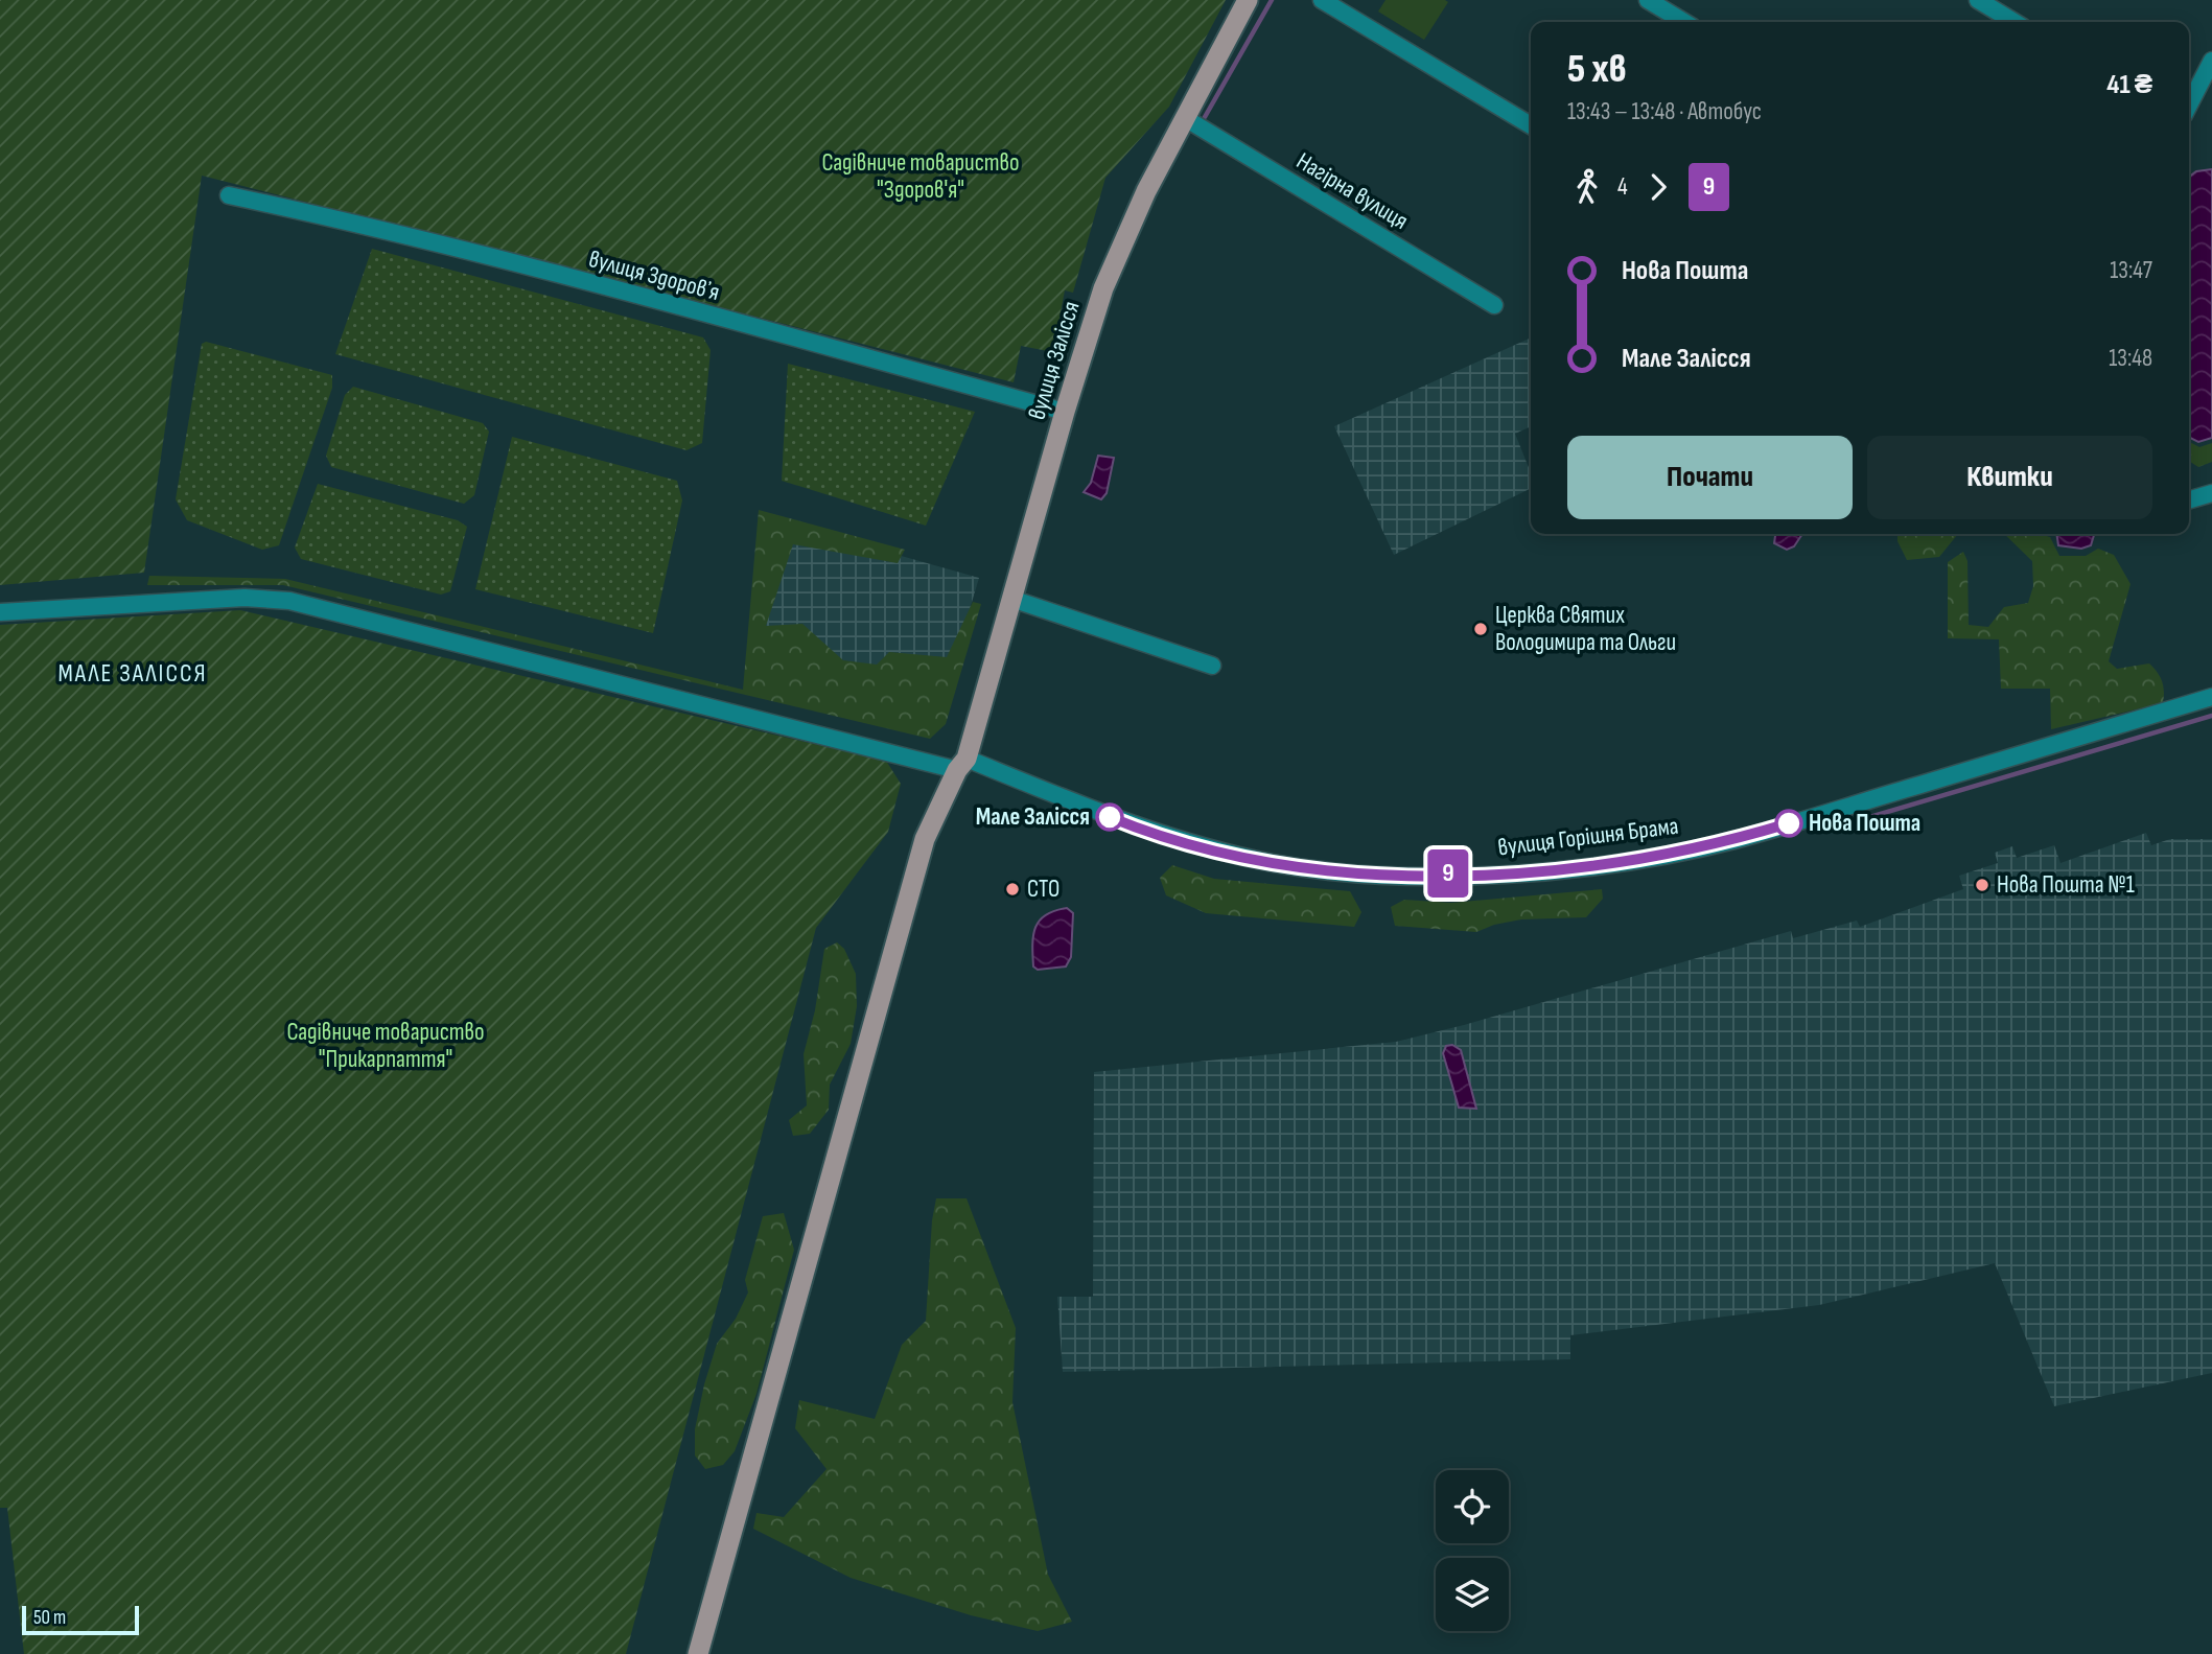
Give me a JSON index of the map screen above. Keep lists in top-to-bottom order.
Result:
{
  "streets": {
    "main road": ["вулиця Залісся"],
    "street": ["Нагірна вулиця", "вулиця Здоровʼя", "вулиця Горішня Брама"]
  },
  "crossings": [
    ["Нагірна вулиця", "вулиця Залісся"],
    ["вулиця Здоровʼя", "вулиця Залісся"],
    ["вулиця Залісся", "вулиця Горішня Брама"]
  ],
  "districts": ["МАЛЕ ЗАЛІССЯ"],
  "parks": ["Садівниче товариство \"Здоров'я\"", "Садівниче товариство \"Прикарпаття\""],
  "places": [
    "Церква Святих Володимира та Ольги",
    "Мале Залісся",
    "Нова Пошта",
    "Нова Пошта №1",
    "СТО"
  ],
  "lines": ["bus line 9"],
  "scale_bar": "50 m",
  "page": {
    "on_map": "9",
    "heading": ["5 хв", "13:43 – 13:48 · Автобус", "41 ₴"],
    "legs": ["4", "9"],
    "list": [
      {
        "name": "Нова Пошта",
        "value": "13:47"
      },
      {
        "name": "Мале Залісся",
        "value": "13:48"
      }
    ],
    "buttons": ["Почати", "Квитки"],
    "scale": "50 m"
  }
}
